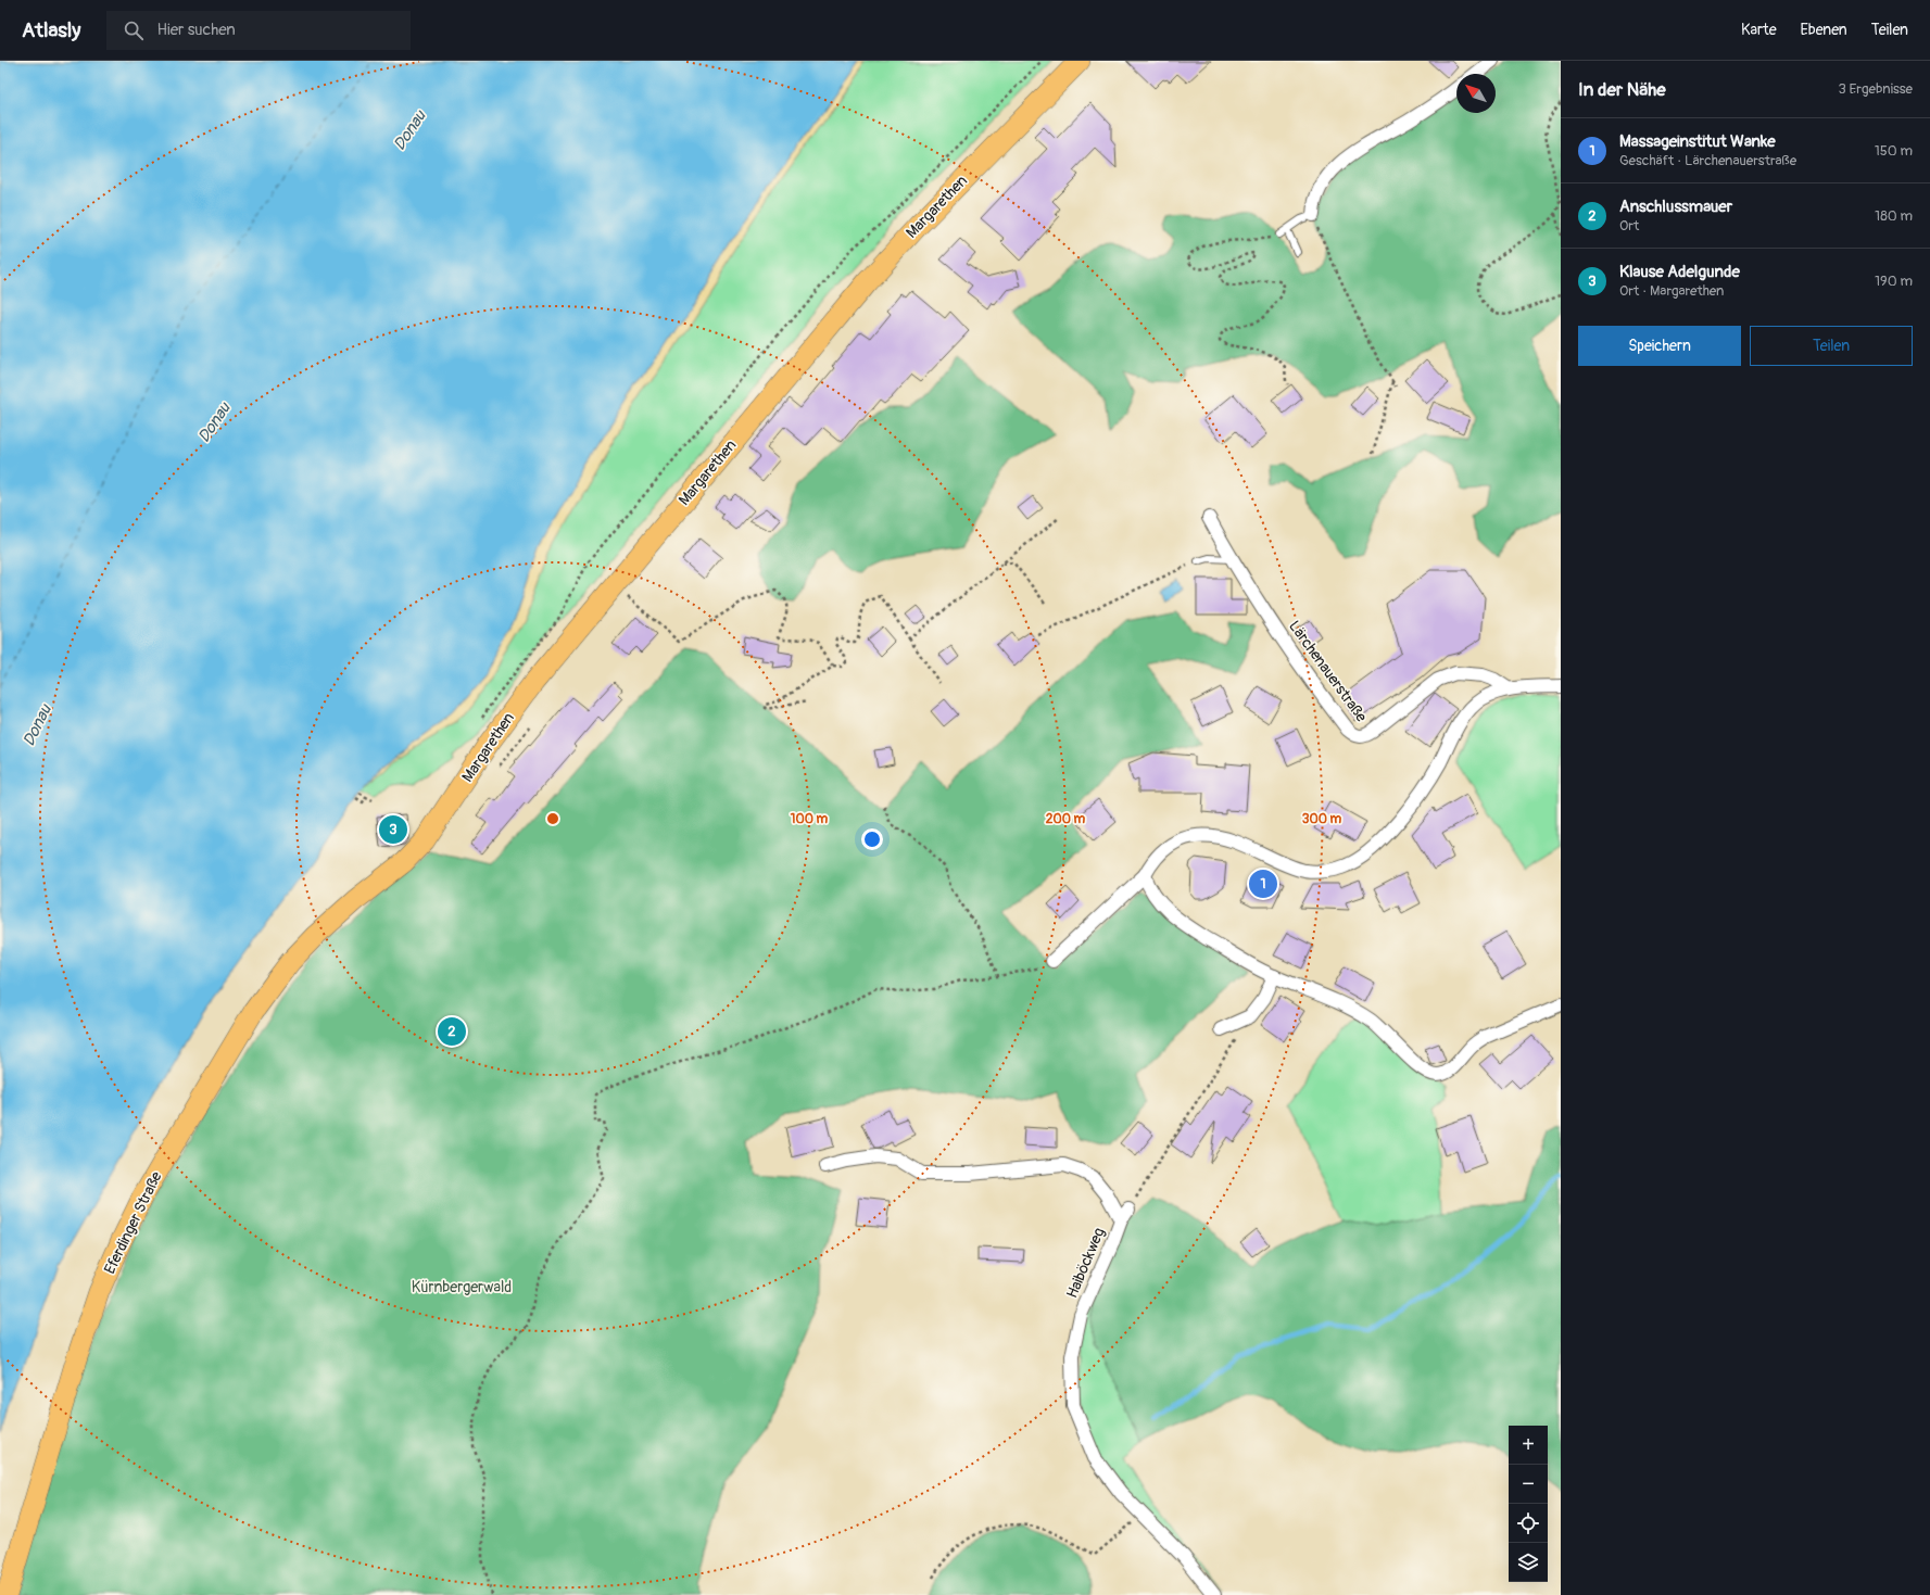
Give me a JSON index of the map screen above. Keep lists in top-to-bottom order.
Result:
{
  "streets": {
    "main road": ["Margarethen", "Eferdinger Straße"],
    "street": ["Lärchenauerstraße", "Haiböckweg"]
  },
  "crossings": [
    ["Margarethen", "Eferdinger Straße"]
  ],
  "water": ["Donau"],
  "parks": ["Kürnbergerwald"],
  "north": "top left",
  "page": {
    "header": "Atlasly",
    "search": "Hier suchen",
    "nav": ["Karte", "Ebenen", "Teilen"],
    "heading": ["In der Nähe", "3 Ergebnisse"],
    "list": [
      {
        "mark": "1",
        "name": "Massageinstitut Wanke",
        "note": "Geschäft · Lärchenauerstraße",
        "value": "150 m"
      },
      {
        "mark": "2",
        "name": "Anschlussmauer",
        "note": "Ort",
        "value": "180 m"
      },
      {
        "mark": "3",
        "name": "Klause Adelgunde",
        "note": "Ort · Margarethen",
        "value": "190 m"
      }
    ],
    "buttons": ["Speichern", "Teilen"],
    "pins": ["3", "1", "2"],
    "map_buttons": ["+", "−"]
  },
  "rings": ["100 m", "200 m", "300 m"]
}
